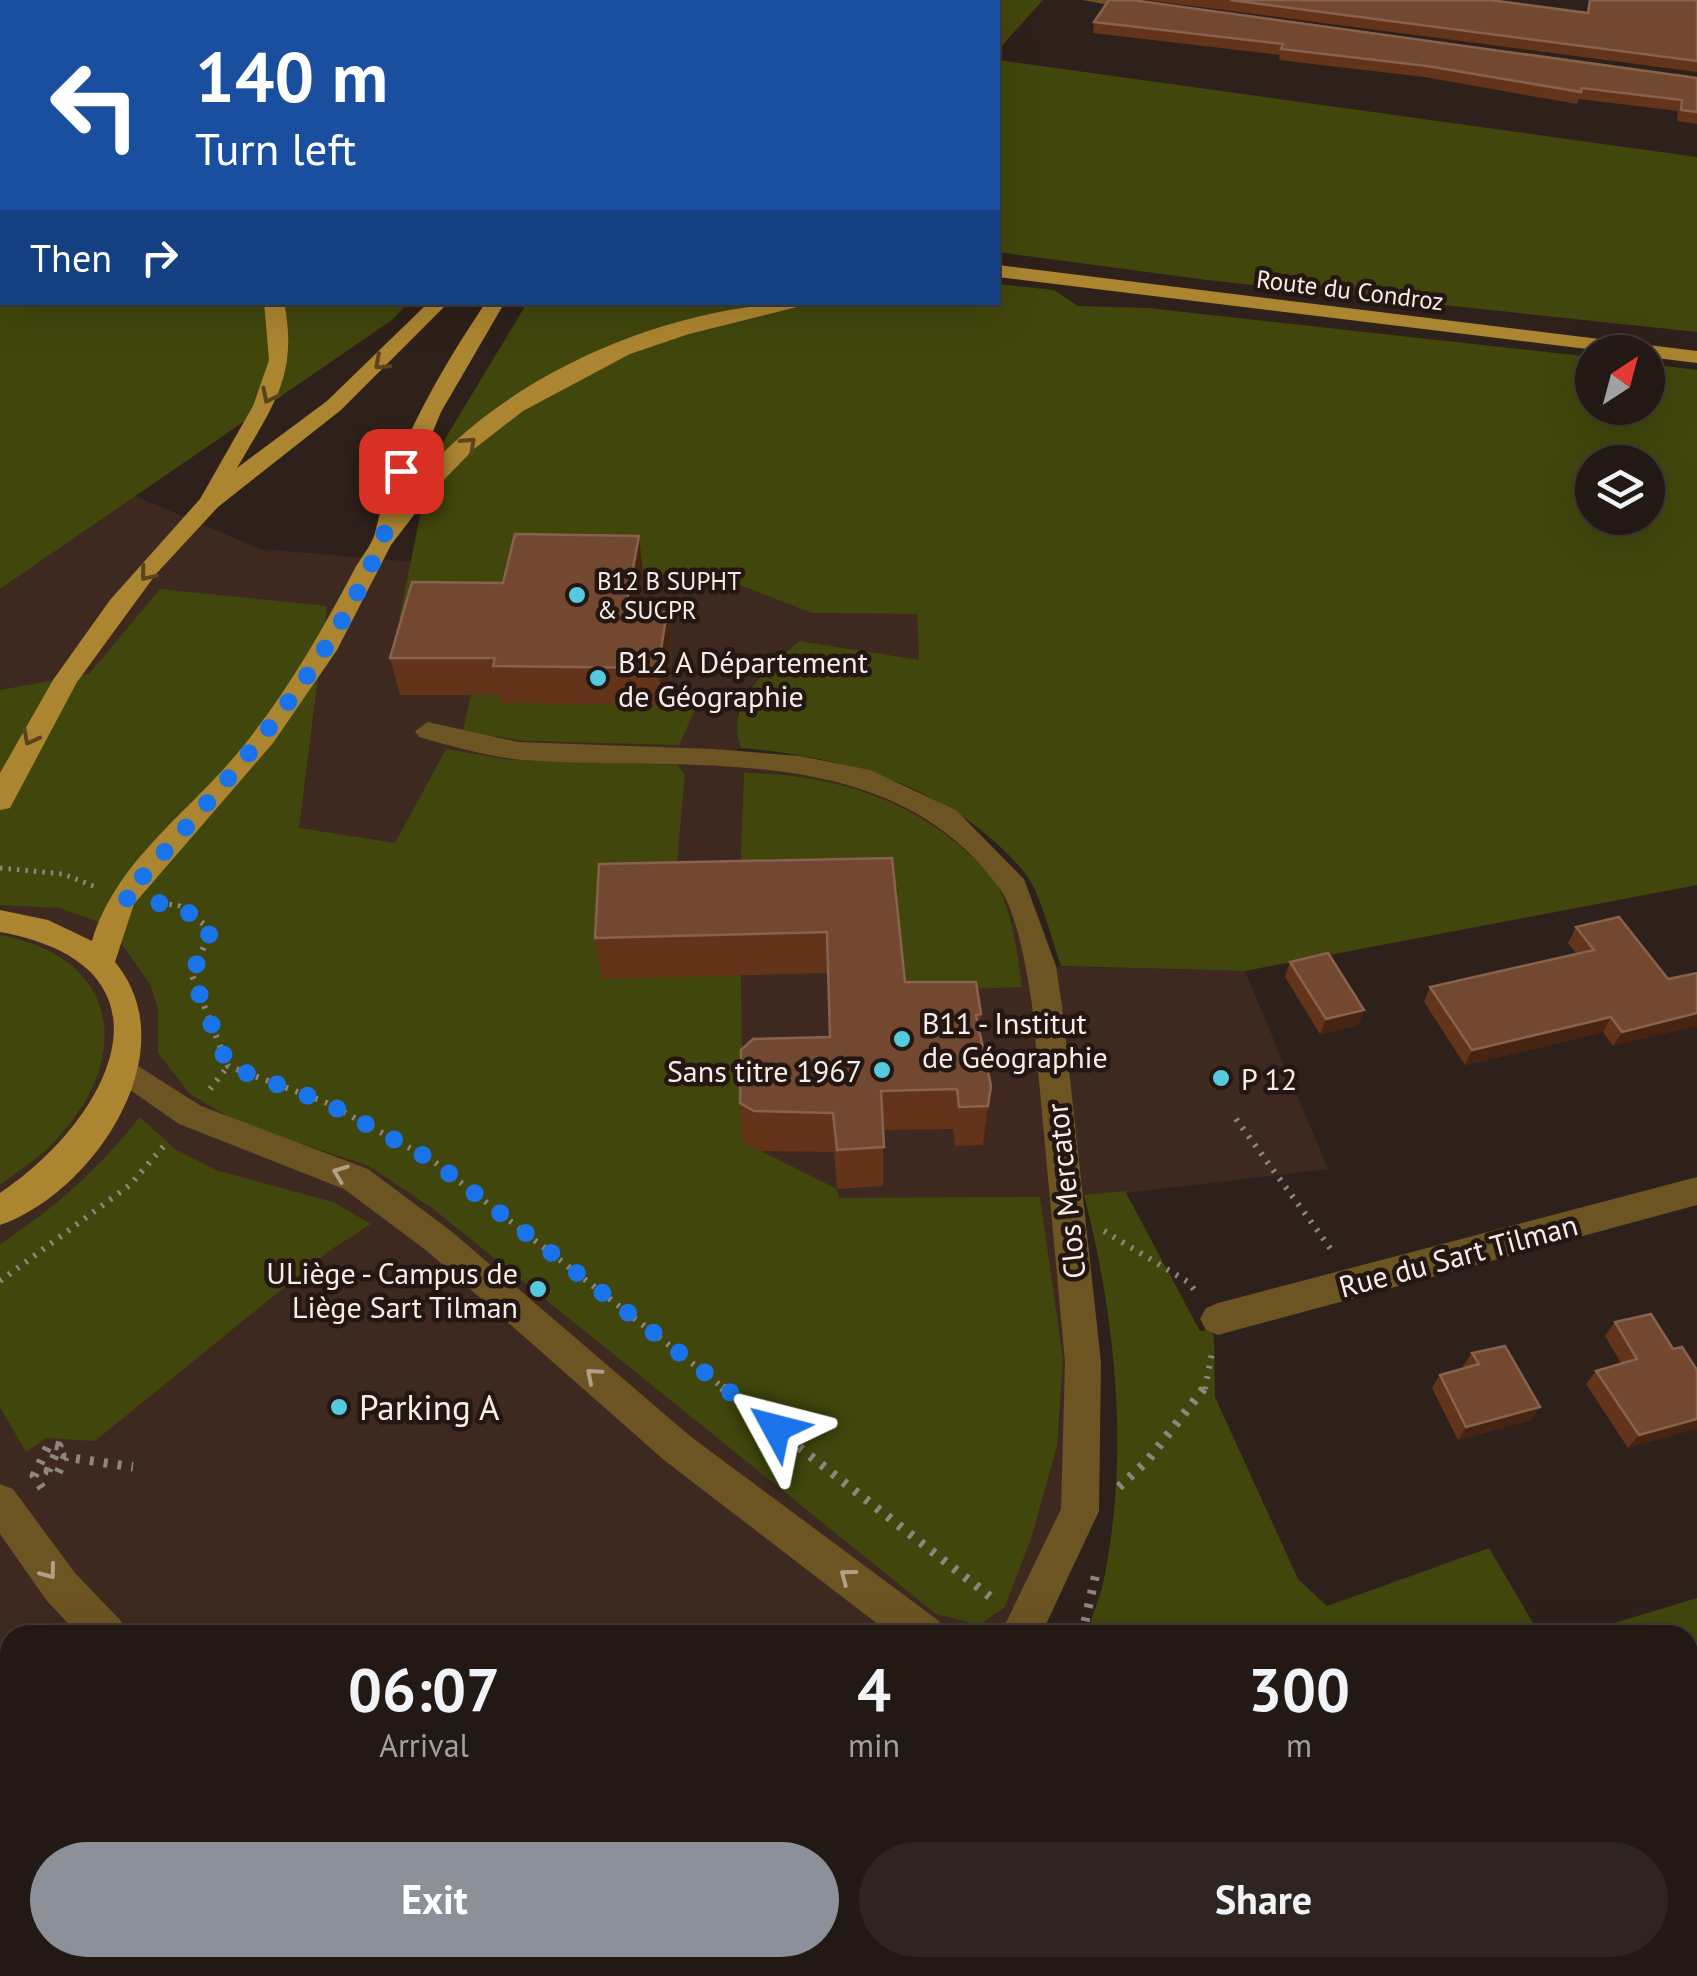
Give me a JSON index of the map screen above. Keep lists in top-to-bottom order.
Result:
{
  "streets": {
    "main road": ["Route du Condroz"],
    "street": ["Clos Mercator", "Rue du Sart Tilman"]
  },
  "places": [
    "B12 B SUPHT & SUCPR",
    "B12 A Département de Géographie",
    "B11 - Institut de Géographie",
    "Sans titre 1967",
    "P 12",
    "ULiège - Campus de Liège Sart Tilman",
    "Parking A"
  ],
  "north": "top right",
  "page": {
    "turn": ["140 m", "Turn left"],
    "then": "Then",
    "eta": [
      "06:07",
      "Arrival",
      "4",
      "min",
      "300",
      "m"
    ],
    "buttons": ["Exit", "Share"]
  }
}
